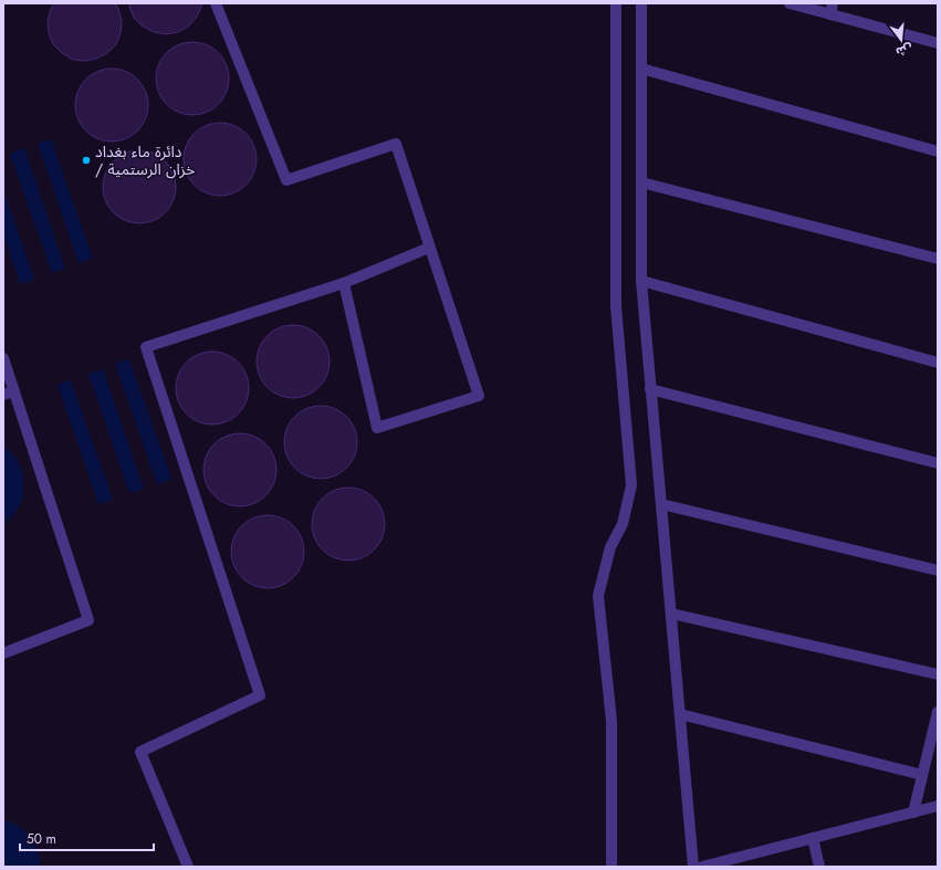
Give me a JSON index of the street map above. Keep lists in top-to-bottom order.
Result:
{
  "places": ["دائرة ماء بغداد / خزان الرستمية"],
  "scale_bar": "50 m",
  "north": "bottom"
}
